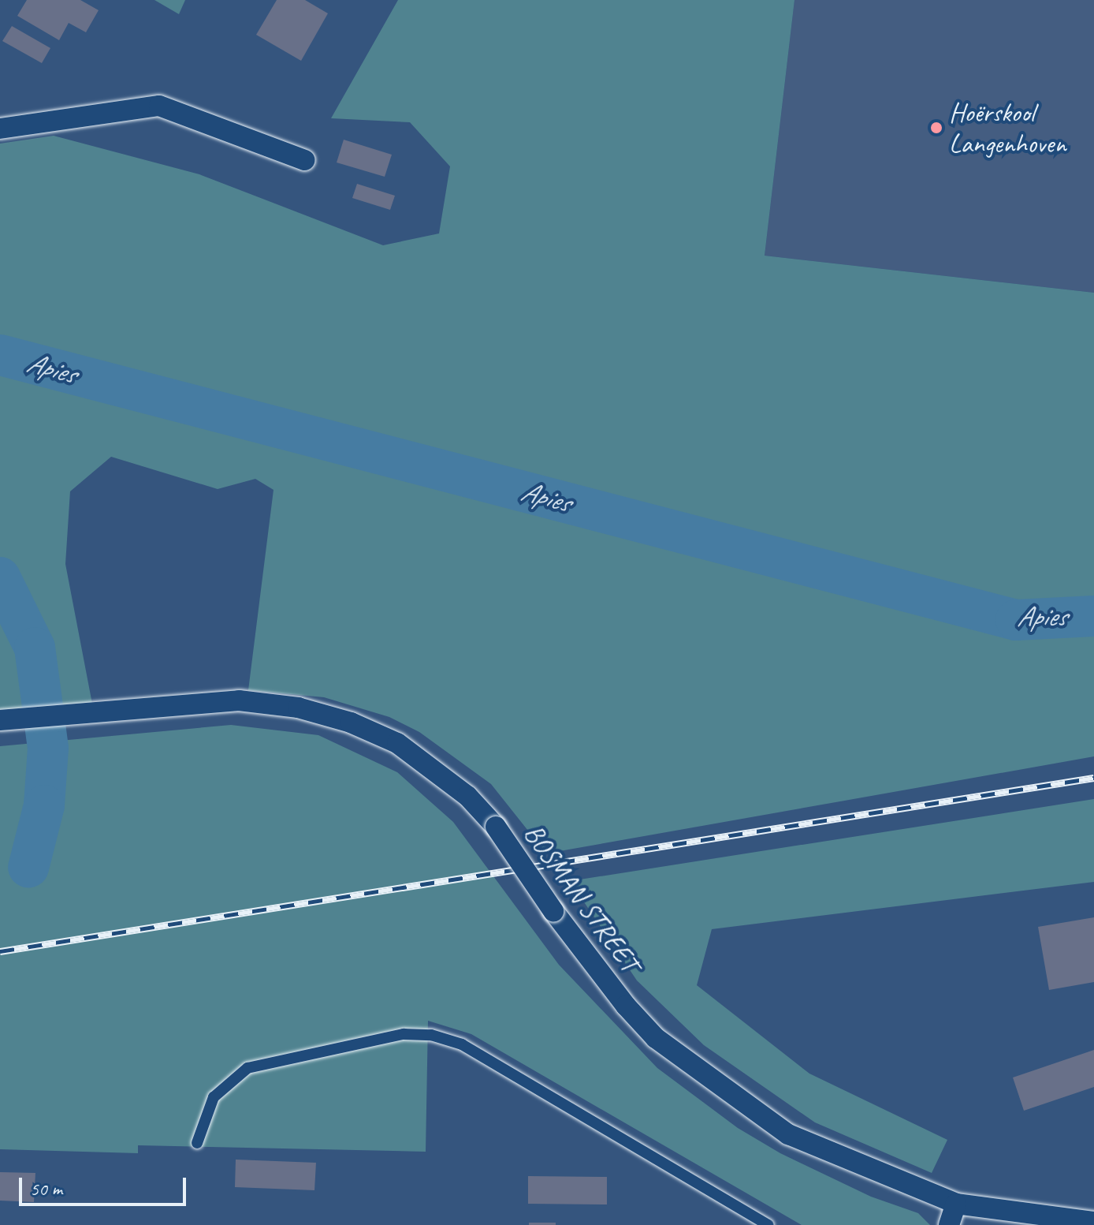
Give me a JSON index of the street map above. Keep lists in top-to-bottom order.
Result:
{
  "streets": {
    "street": ["BOSMAN STREET"]
  },
  "water": ["Apies"],
  "places": ["Hoërskool Langenhoven"],
  "scale_bar": "50 m"
}
